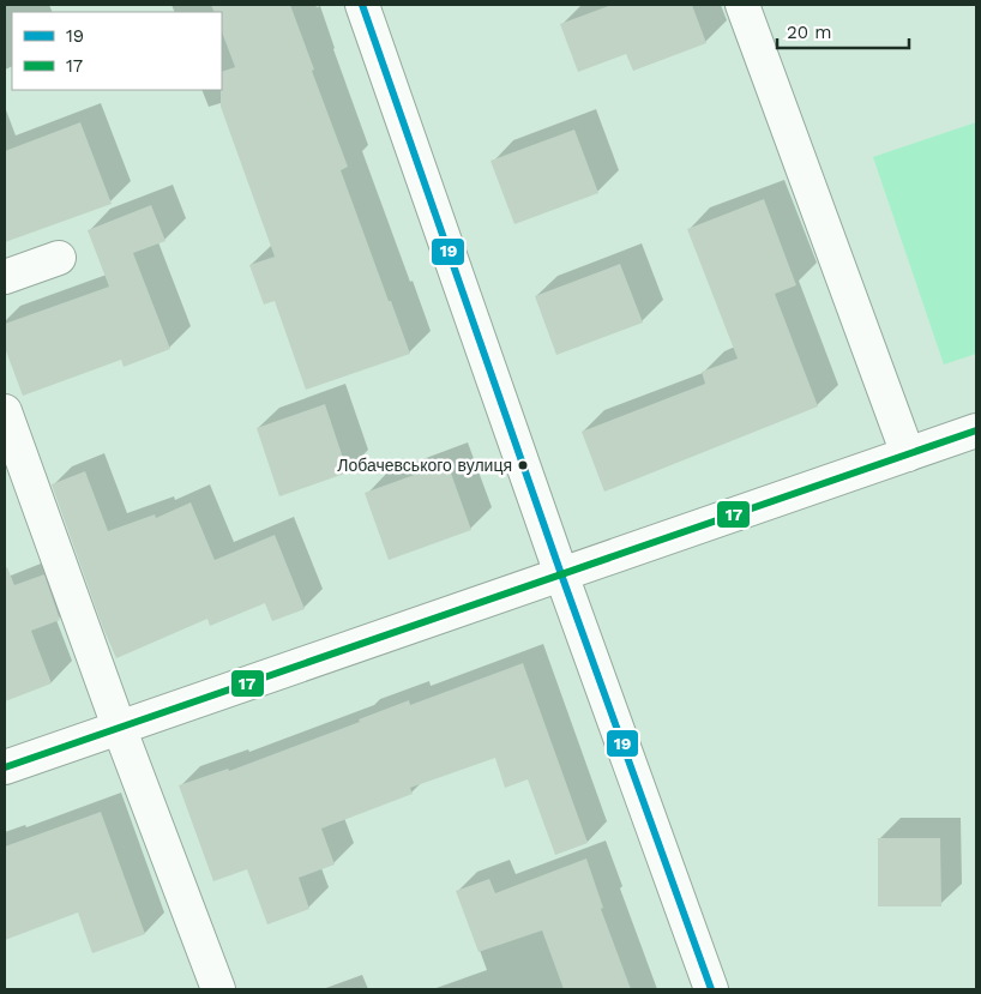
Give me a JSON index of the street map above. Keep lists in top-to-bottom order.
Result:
{
  "places": ["Лобачевського вулиця"],
  "lines": ["transit line 19", "transit line 17"],
  "legend": ["19", "17"],
  "scale_bar": "20 m"
}
